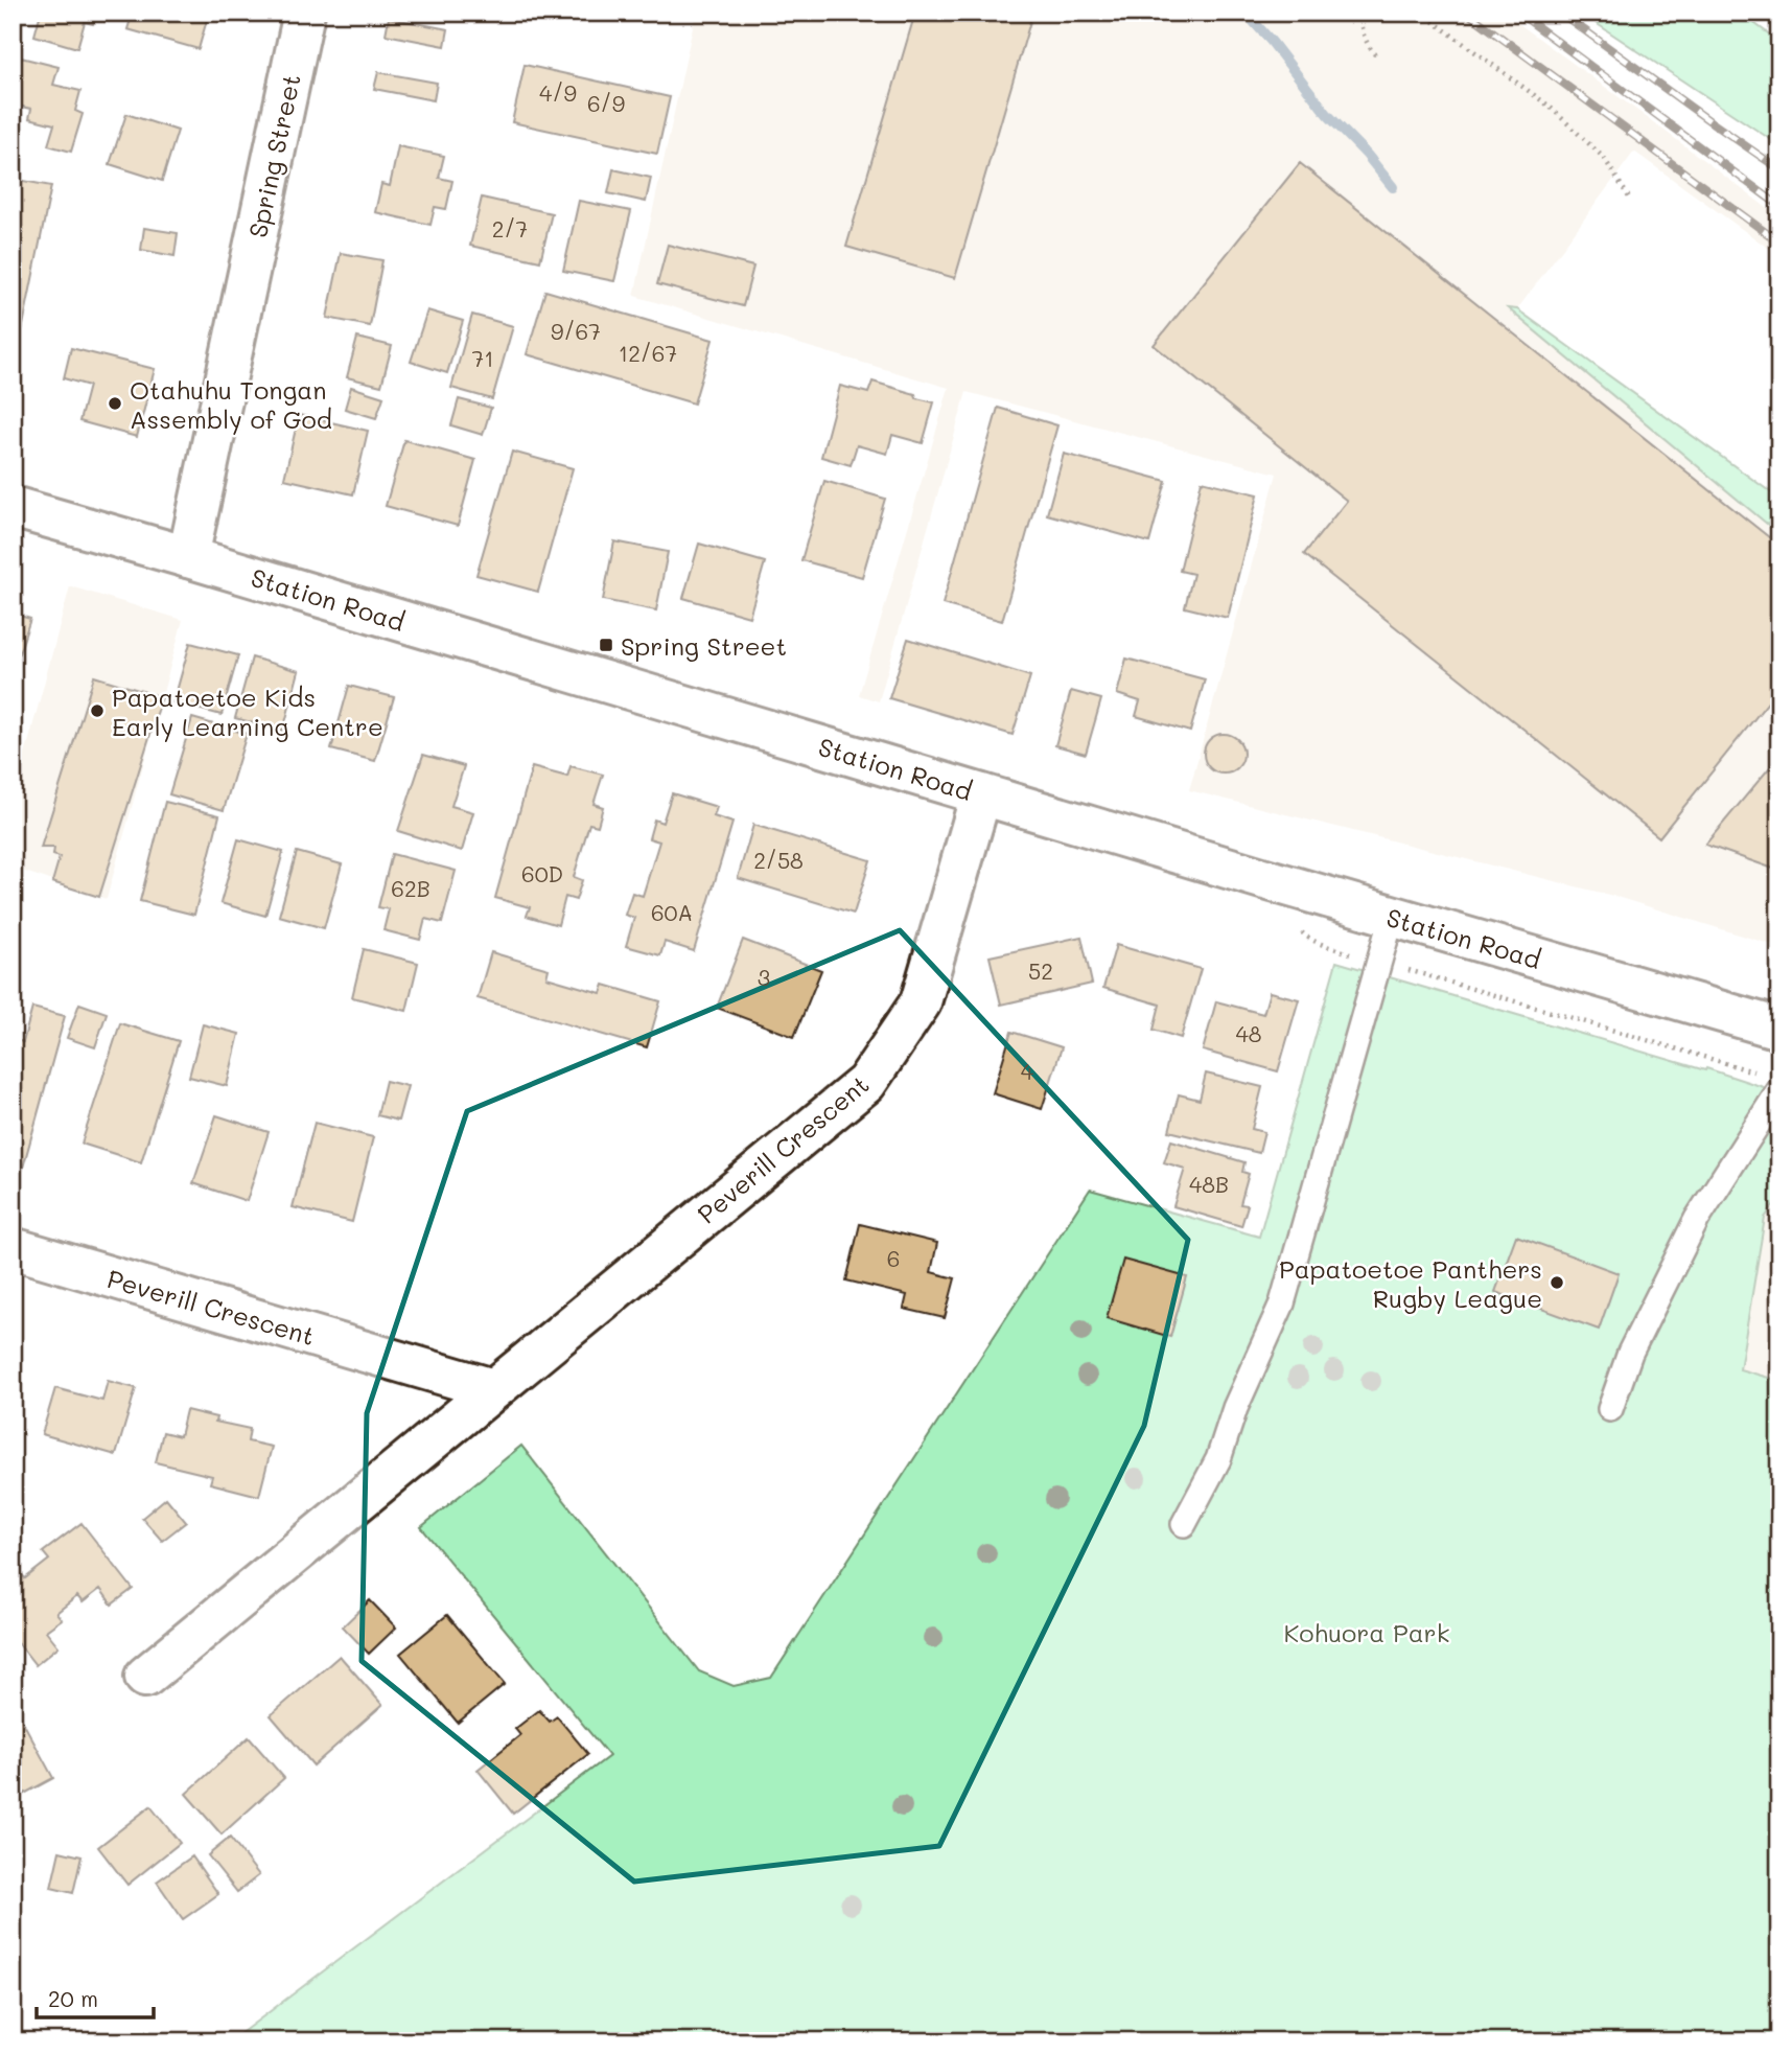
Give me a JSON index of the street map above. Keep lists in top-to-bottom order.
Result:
{
  "streets": {
    "street": ["Spring Street", "Station Road", "Peverill Crescent"]
  },
  "crossings": [
    ["Spring Street", "Station Road"],
    ["Station Road", "Peverill Crescent"]
  ],
  "parks": ["Kohuora Park"],
  "places": {
    "other": ["Otahuhu Tongan Assembly of God", "Papatoetoe Kids Early Learning Centre", "Papatoetoe Panthers Rugby League"],
    "transit": ["Spring Street"]
  },
  "house_numbers": [
    "4/9",
    "6/9",
    "2/7",
    "9/67",
    "12/67",
    "71",
    "2/58",
    "60D",
    "62B",
    "60A",
    "52",
    "3",
    "48",
    "4",
    "48B",
    "6"
  ],
  "scale_bar": "20 m"
}
